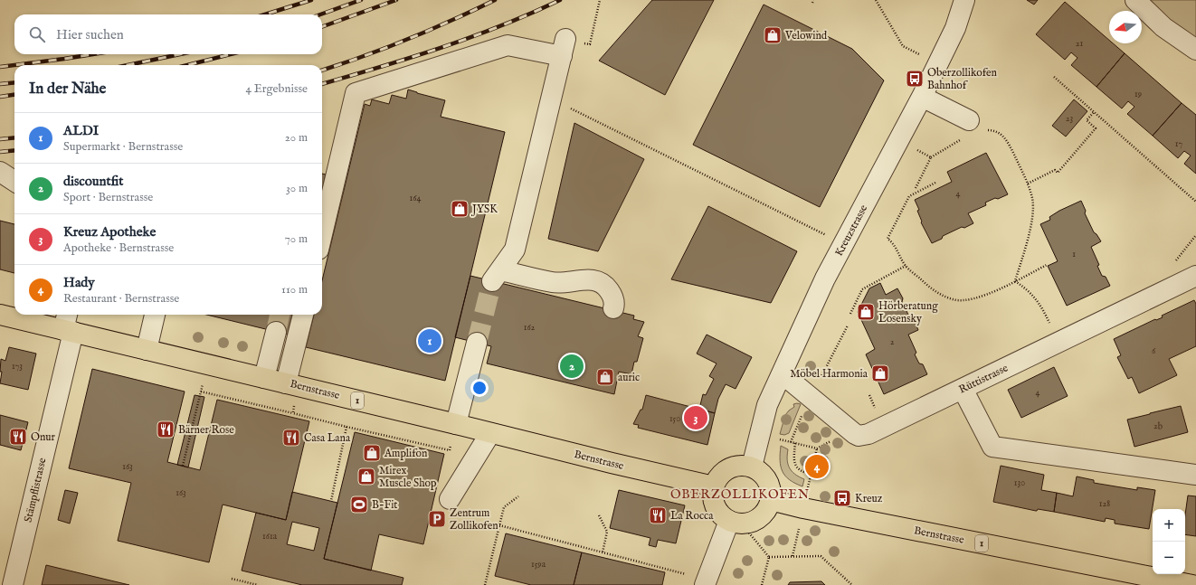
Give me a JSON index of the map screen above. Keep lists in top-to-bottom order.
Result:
{
  "streets": {
    "main road": ["Bernstrasse", "1"],
    "street": ["Kreuzstrasse", "Rüttistrasse", "Stämpflistrasse"]
  },
  "crossings": [
    ["Kreuzstrasse", "Rüttistrasse"],
    ["Kreuzstrasse", "Bernstrasse"],
    ["Bernstrasse", "Stämpflistrasse"]
  ],
  "districts": ["OBERZOLLIKOFEN"],
  "places": {
    "shop": [
      "Velowind",
      "JYSK",
      "Hörberatung Losensky",
      "Möbel Harmonia",
      "auric",
      "Amplifon",
      "Mirex Muscle Shop"
    ],
    "bus stop": ["Oberzollikofen Bahnhof", "Kreuz"],
    "restaurant": [
      "Bärner Rose",
      "Onur",
      "Casa Lana",
      "La Rocca"
    ],
    "sports": ["B-Fit"],
    "parking": ["Zentrum Zollikofen"]
  },
  "house_numbers": [
    "21",
    "19",
    "23",
    "17",
    "4",
    "164",
    "1",
    "162",
    "2",
    "6",
    "173",
    "4",
    "150",
    "2b",
    "163",
    "130",
    "163",
    "128",
    "161a",
    "159a"
  ],
  "north": "left",
  "page": {
    "search": "Hier suchen",
    "heading": ["In der Nähe", "4 Ergebnisse"],
    "list": [
      {
        "mark": "1",
        "name": "ALDI",
        "note": "Supermarkt · Bernstrasse",
        "value": "20 m"
      },
      {
        "mark": "2",
        "name": "discountfit",
        "note": "Sport · Bernstrasse",
        "value": "30 m"
      },
      {
        "mark": "3",
        "name": "Kreuz Apotheke",
        "note": "Apotheke · Bernstrasse",
        "value": "70 m"
      },
      {
        "mark": "4",
        "name": "Hady",
        "note": "Restaurant · Bernstrasse",
        "value": "110 m"
      }
    ],
    "pins": [
      "1",
      "2",
      "3",
      "4"
    ],
    "map_buttons": ["+", "−"]
  }
}
